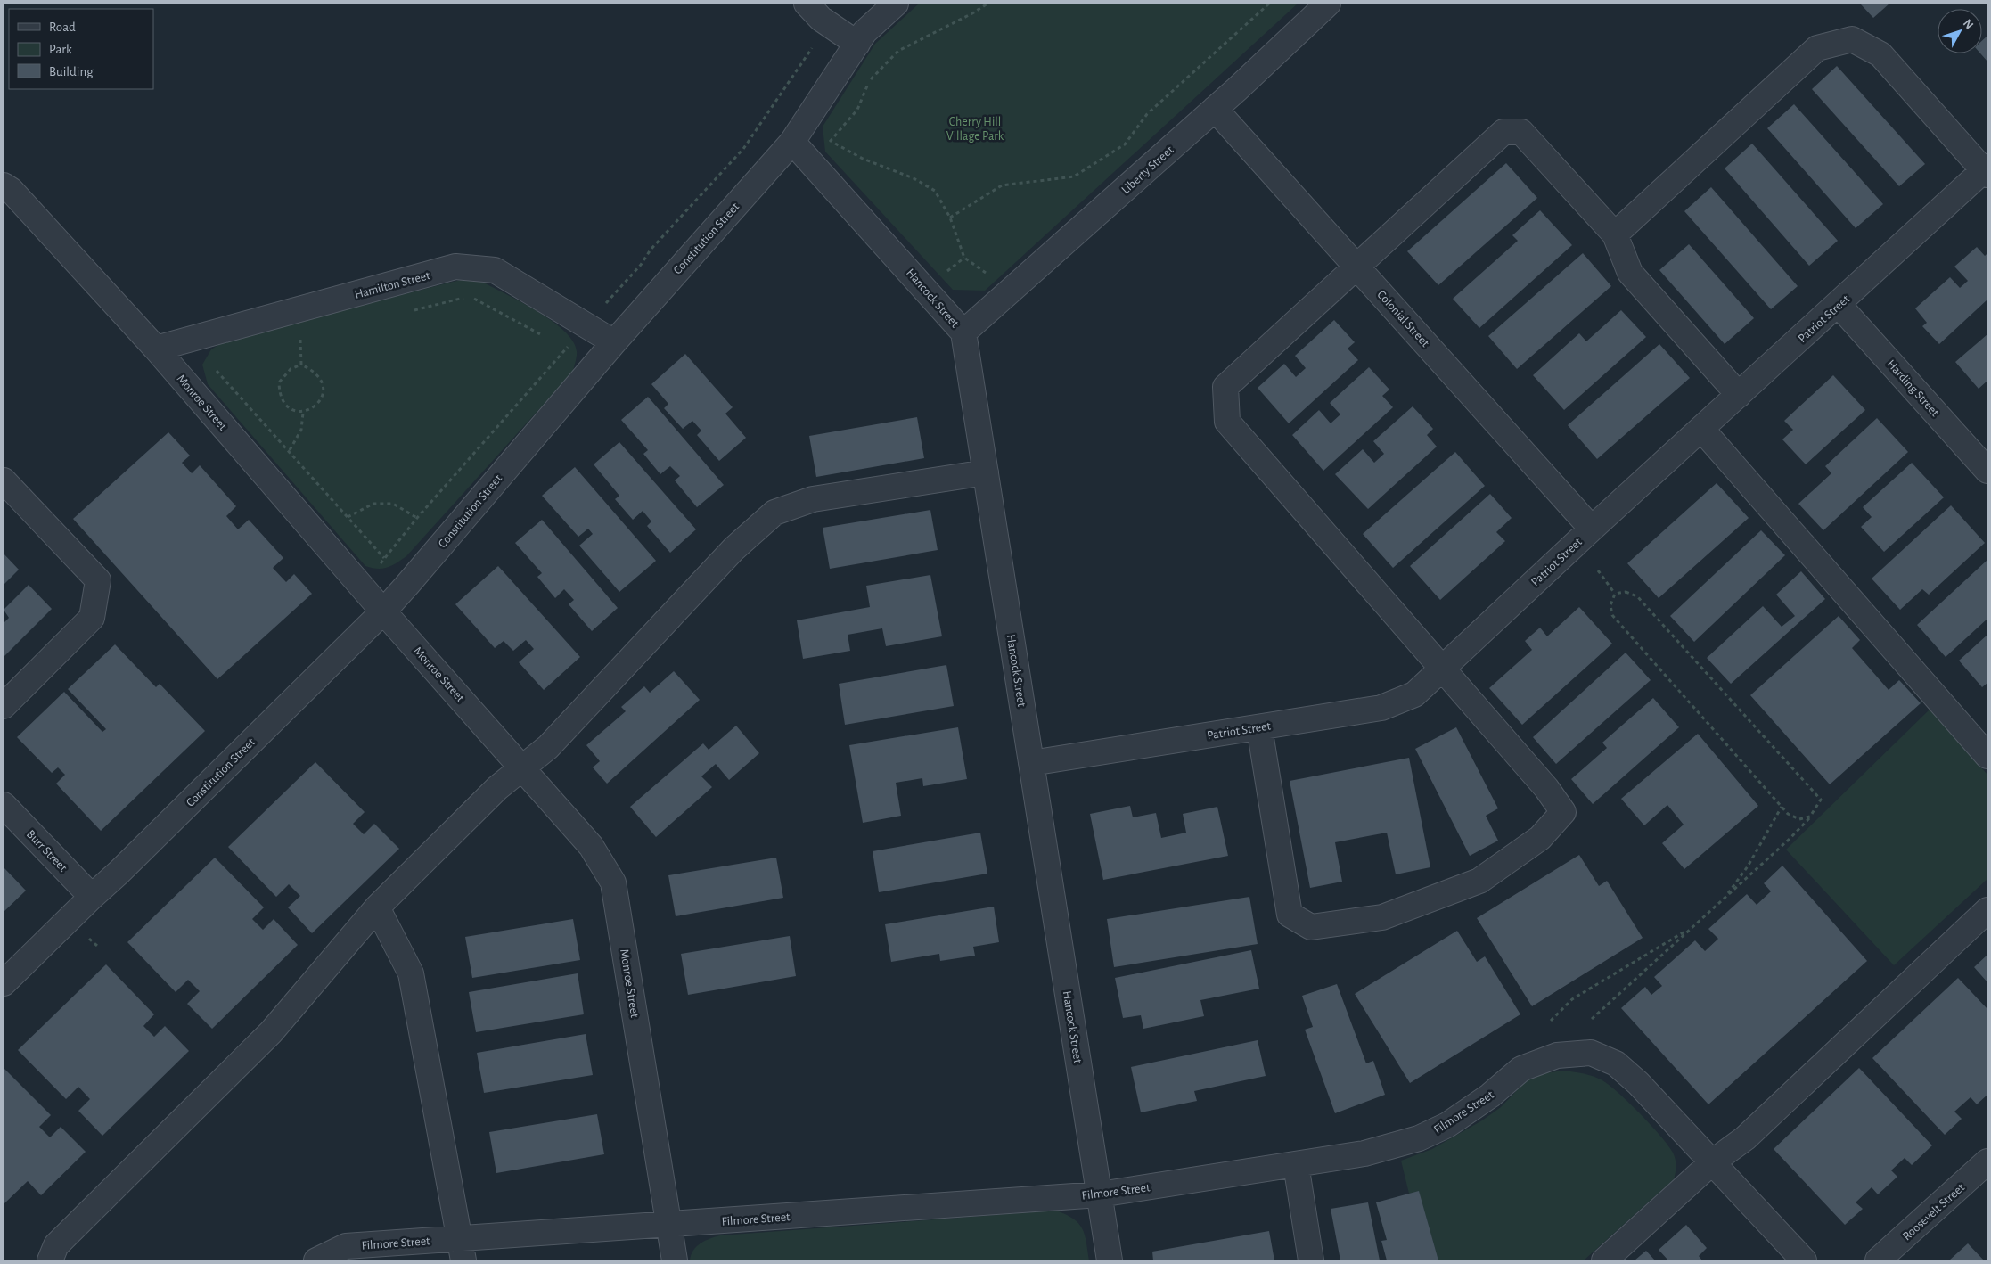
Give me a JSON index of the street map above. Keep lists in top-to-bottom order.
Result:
{
  "streets": {
    "street": [
      "Liberty Street",
      "Constitution Street",
      "Hamilton Street",
      "Hancock Street",
      "Colonial Street",
      "Patriot Street",
      "Harding Street",
      "Monroe Street",
      "Burr Street",
      "Filmore Street",
      "Roosevelt Street"
    ]
  },
  "crossings": [
    ["Liberty Street", "Hancock Street"],
    ["Liberty Street", "Colonial Street"],
    ["Constitution Street", "Hamilton Street"],
    ["Constitution Street", "Hancock Street"],
    ["Constitution Street", "Monroe Street"],
    ["Constitution Street", "Burr Street"],
    ["Hamilton Street", "Monroe Street"],
    ["Hancock Street", "Patriot Street"],
    ["Hancock Street", "Filmore Street"],
    ["Colonial Street", "Patriot Street"],
    ["Patriot Street", "Harding Street"],
    ["Monroe Street", "Filmore Street"]
  ],
  "parks": ["Cherry Hill Village Park"],
  "legend": ["Road", "Park", "Building"],
  "north": "top right"
}
